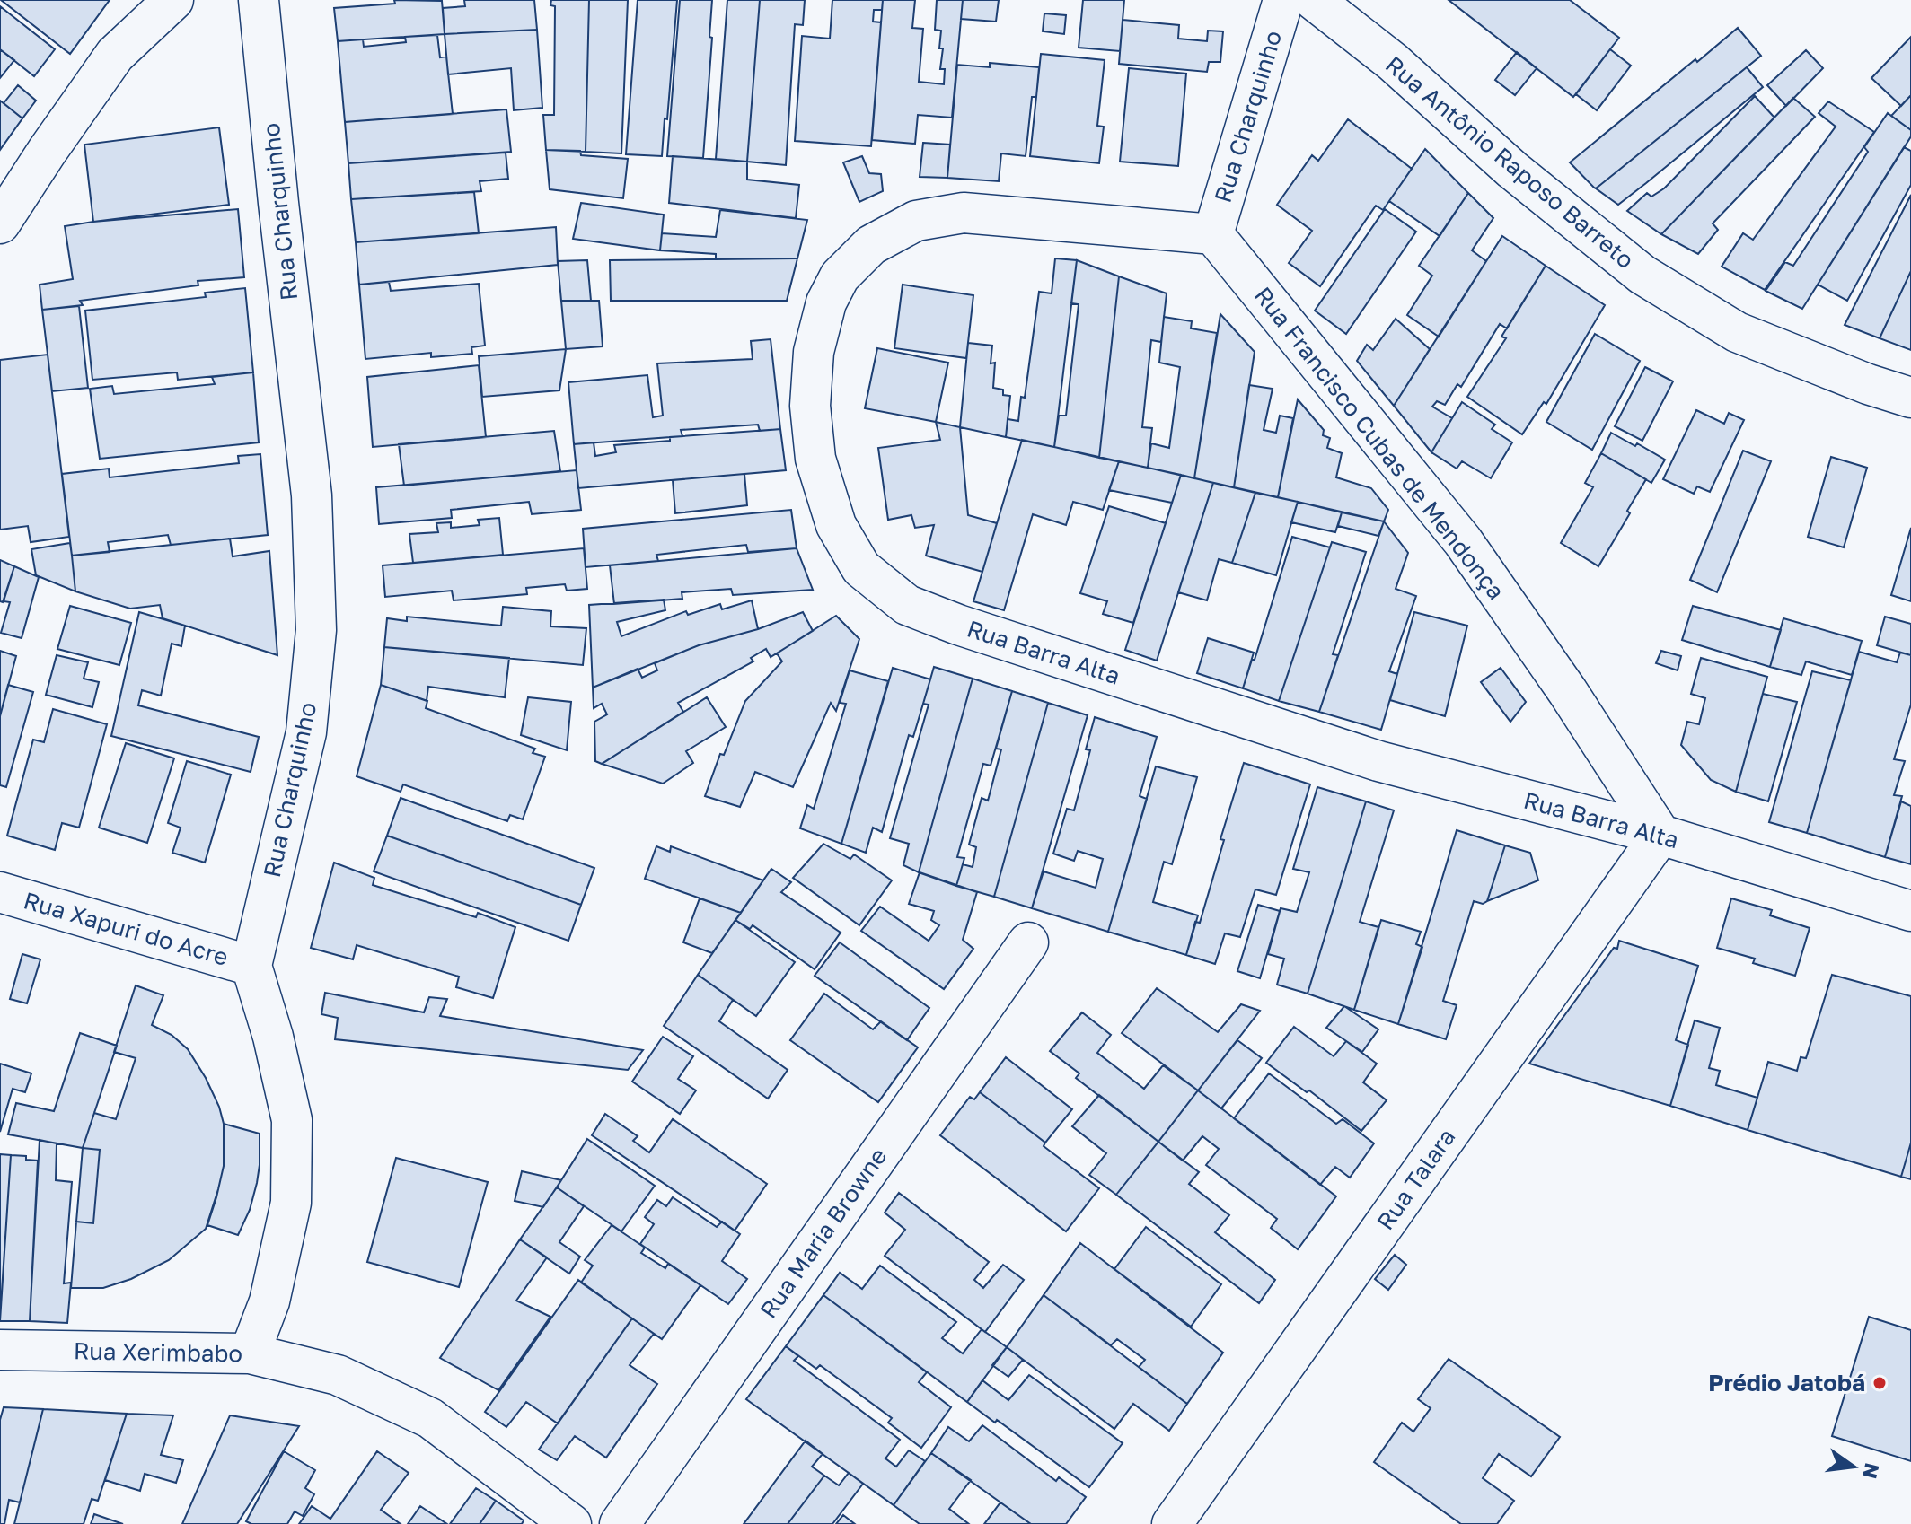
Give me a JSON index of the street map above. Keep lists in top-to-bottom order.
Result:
{
  "streets": {
    "street": [
      "Rua Charquinho",
      "Rua Antônio Raposo Barreto",
      "Rua Francisco Cubas de Mendonça",
      "Rua Barra Alta",
      "Rua Xapuri do Acre",
      "Rua Talara",
      "Rua Maria Browne",
      "Rua Xerimbabo"
    ]
  },
  "crossings": [
    ["Rua Charquinho", "Rua Francisco Cubas de Mendonça"],
    ["Rua Charquinho", "Rua Barra Alta"],
    ["Rua Charquinho", "Rua Xapuri do Acre"],
    ["Rua Francisco Cubas de Mendonça", "Rua Barra Alta"],
    ["Rua Francisco Cubas de Mendonça", "Rua Talara"],
    ["Rua Barra Alta", "Rua Talara"]
  ],
  "places": ["Prédio Jatobá"],
  "north": "right"
}
